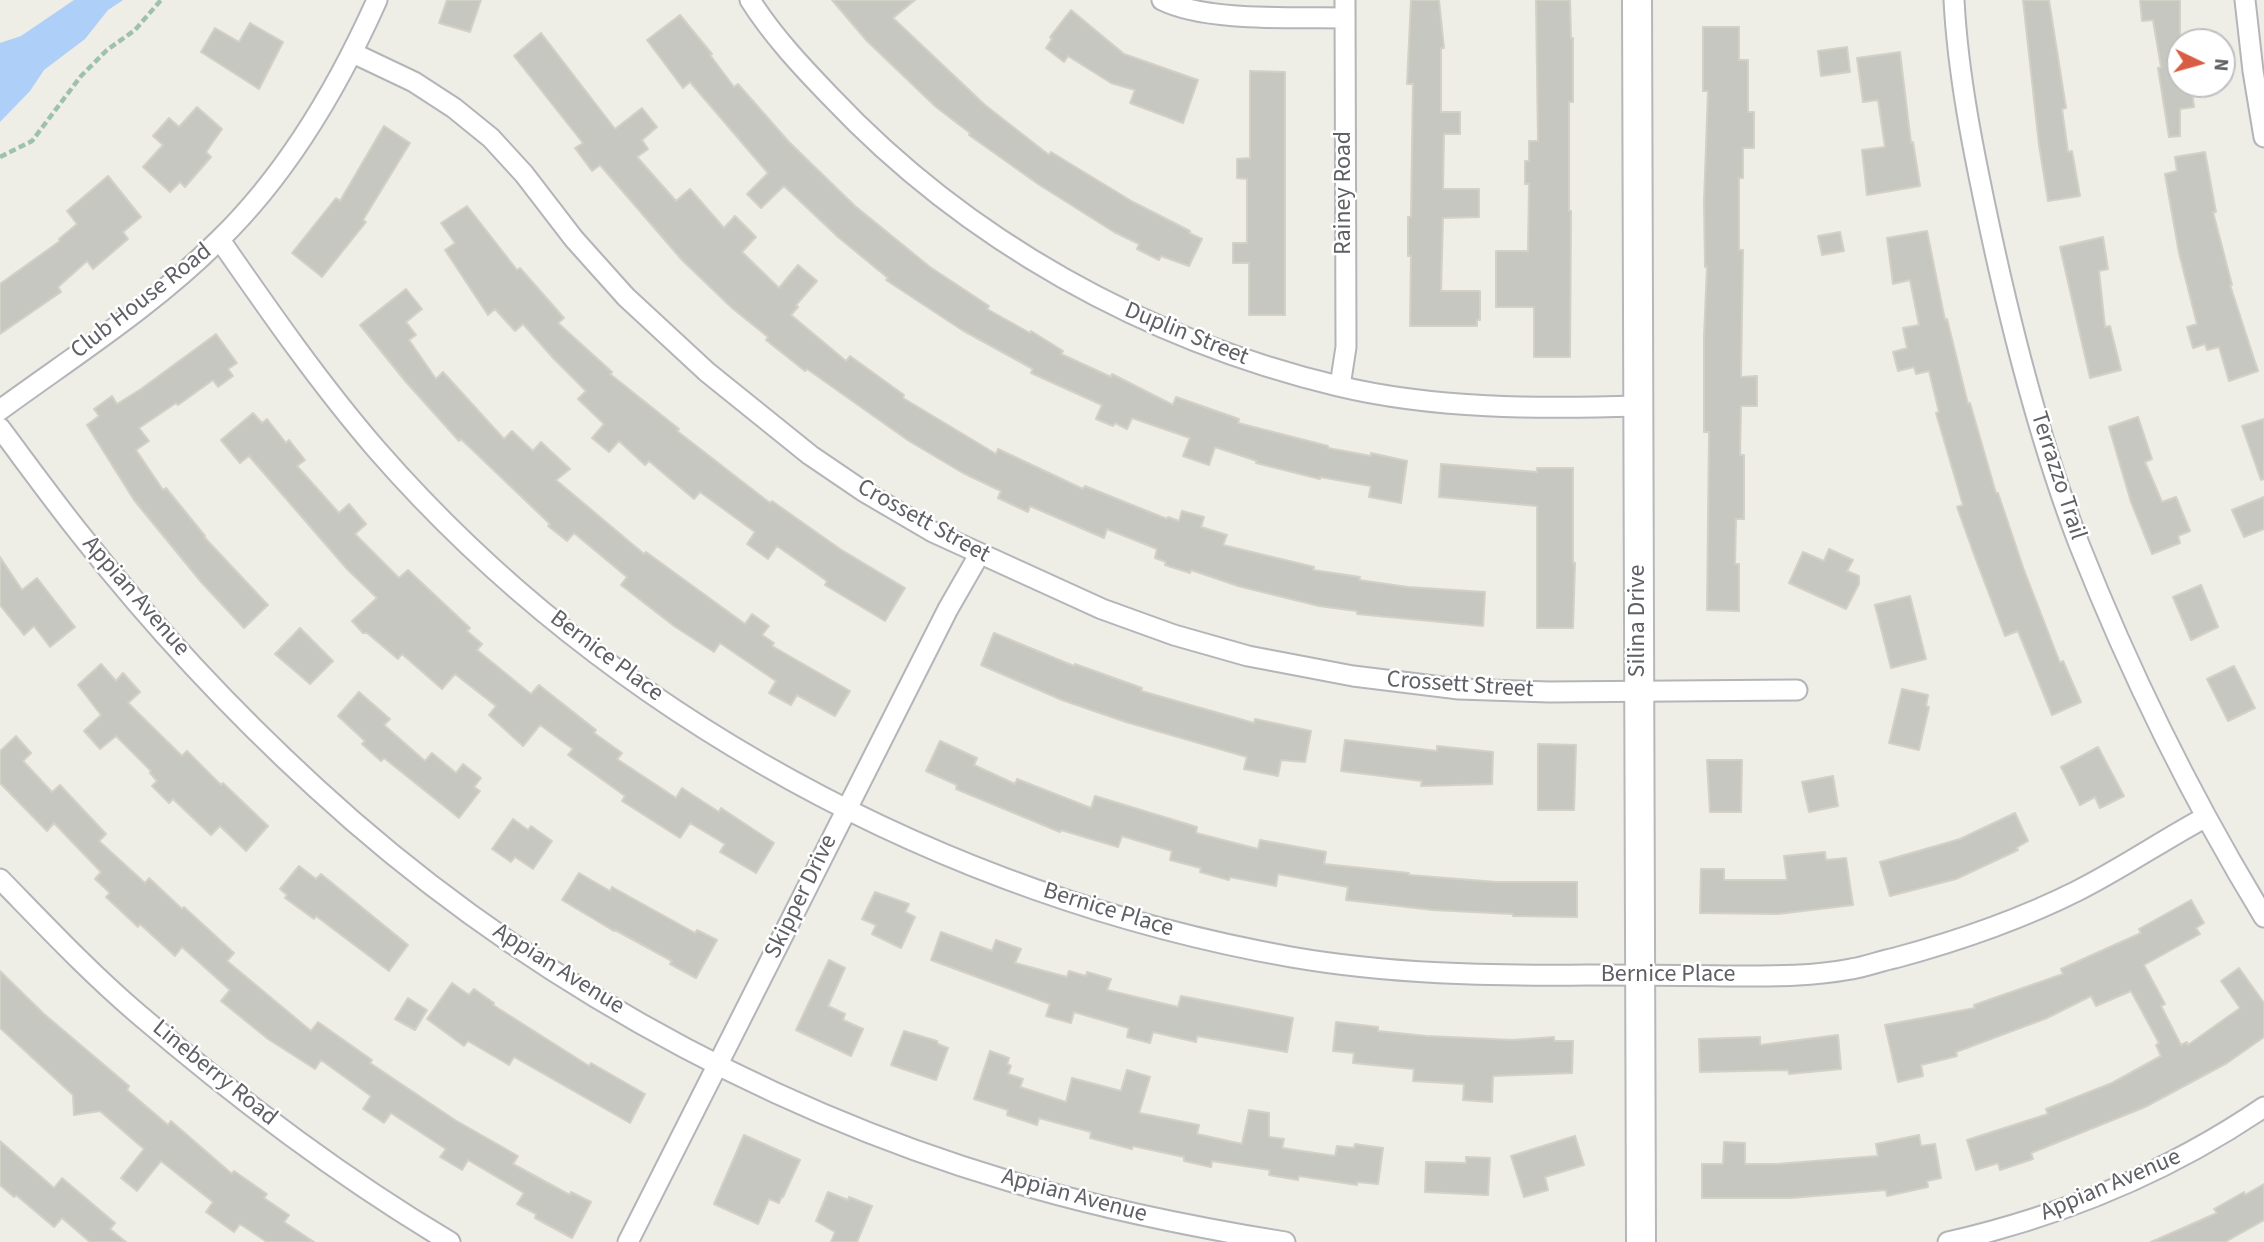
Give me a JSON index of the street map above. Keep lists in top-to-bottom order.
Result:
{
  "streets": {
    "street": [
      "Rainey Road",
      "Club House Road",
      "Duplin Street",
      "Terrazzo Trail",
      "Crossett Street",
      "Appian Avenue",
      "Silina Drive",
      "Bernice Place",
      "Skipper Drive",
      "Lineberry Road"
    ]
  },
  "crossings": [
    ["Rainey Road", "Duplin Street"],
    ["Club House Road", "Crossett Street"],
    ["Club House Road", "Bernice Place"],
    ["Duplin Street", "Silina Drive"],
    ["Terrazzo Trail", "Bernice Place"],
    ["Crossett Street", "Silina Drive"],
    ["Crossett Street", "Skipper Drive"],
    ["Appian Avenue", "Skipper Drive"],
    ["Silina Drive", "Bernice Place"],
    ["Bernice Place", "Skipper Drive"]
  ],
  "north": "right"
}
